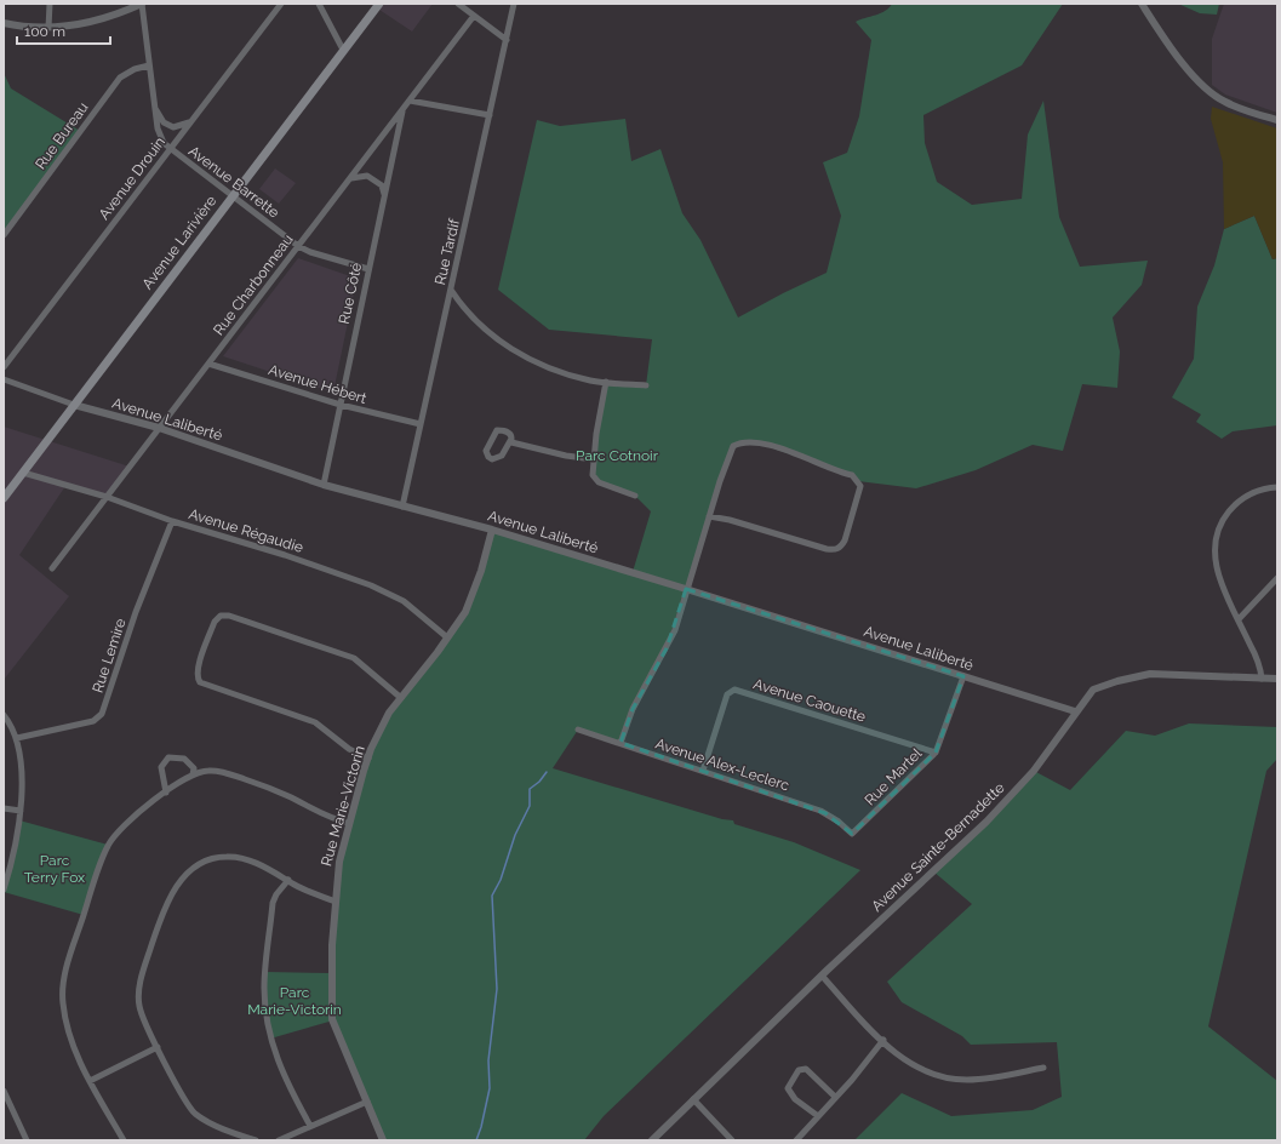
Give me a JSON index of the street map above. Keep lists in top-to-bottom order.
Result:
{
  "streets": {
    "main road": ["Avenue Larivière"],
    "street": [
      "Rue Bureau",
      "Avenue Drouin",
      "Avenue Barrette",
      "Rue Tardif",
      "Rue Charbonneau",
      "Rue Côté",
      "Avenue Hébert",
      "Avenue Laliberté",
      "Avenue Régaudie",
      "Rue Lemire",
      "Avenue Caouette",
      "Avenue Alex-Leclerc",
      "Rue Martel",
      "Rue Marie-Victorin",
      "Avenue Sainte-Bernadette"
    ]
  },
  "crossings": [
    ["Rue Bureau", "Avenue Barrette"],
    ["Avenue Drouin", "Avenue Barrette"],
    ["Avenue Barrette", "Avenue Larivière"],
    ["Avenue Barrette", "Rue Charbonneau"],
    ["Avenue Barrette", "Rue Côté"],
    ["Avenue Larivière", "Avenue Laliberté"],
    ["Avenue Larivière", "Avenue Régaudie"],
    ["Rue Tardif", "Avenue Hébert"],
    ["Rue Tardif", "Avenue Laliberté"],
    ["Rue Charbonneau", "Rue Côté"],
    ["Rue Charbonneau", "Avenue Hébert"],
    ["Rue Charbonneau", "Avenue Laliberté"],
    ["Rue Charbonneau", "Avenue Régaudie"],
    ["Rue Côté", "Avenue Hébert"],
    ["Rue Côté", "Avenue Laliberté"],
    ["Avenue Laliberté", "Rue Martel"],
    ["Avenue Laliberté", "Rue Marie-Victorin"],
    ["Avenue Laliberté", "Avenue Sainte-Bernadette"],
    ["Avenue Régaudie", "Rue Lemire"],
    ["Avenue Régaudie", "Rue Marie-Victorin"],
    ["Avenue Caouette", "Avenue Alex-Leclerc"],
    ["Avenue Caouette", "Rue Martel"],
    ["Avenue Alex-Leclerc", "Rue Martel"]
  ],
  "parks": ["Parc Cotnoir", "Parc Terry Fox", "Parc Marie-Victorin"],
  "scale_bar": "100 m"
}
